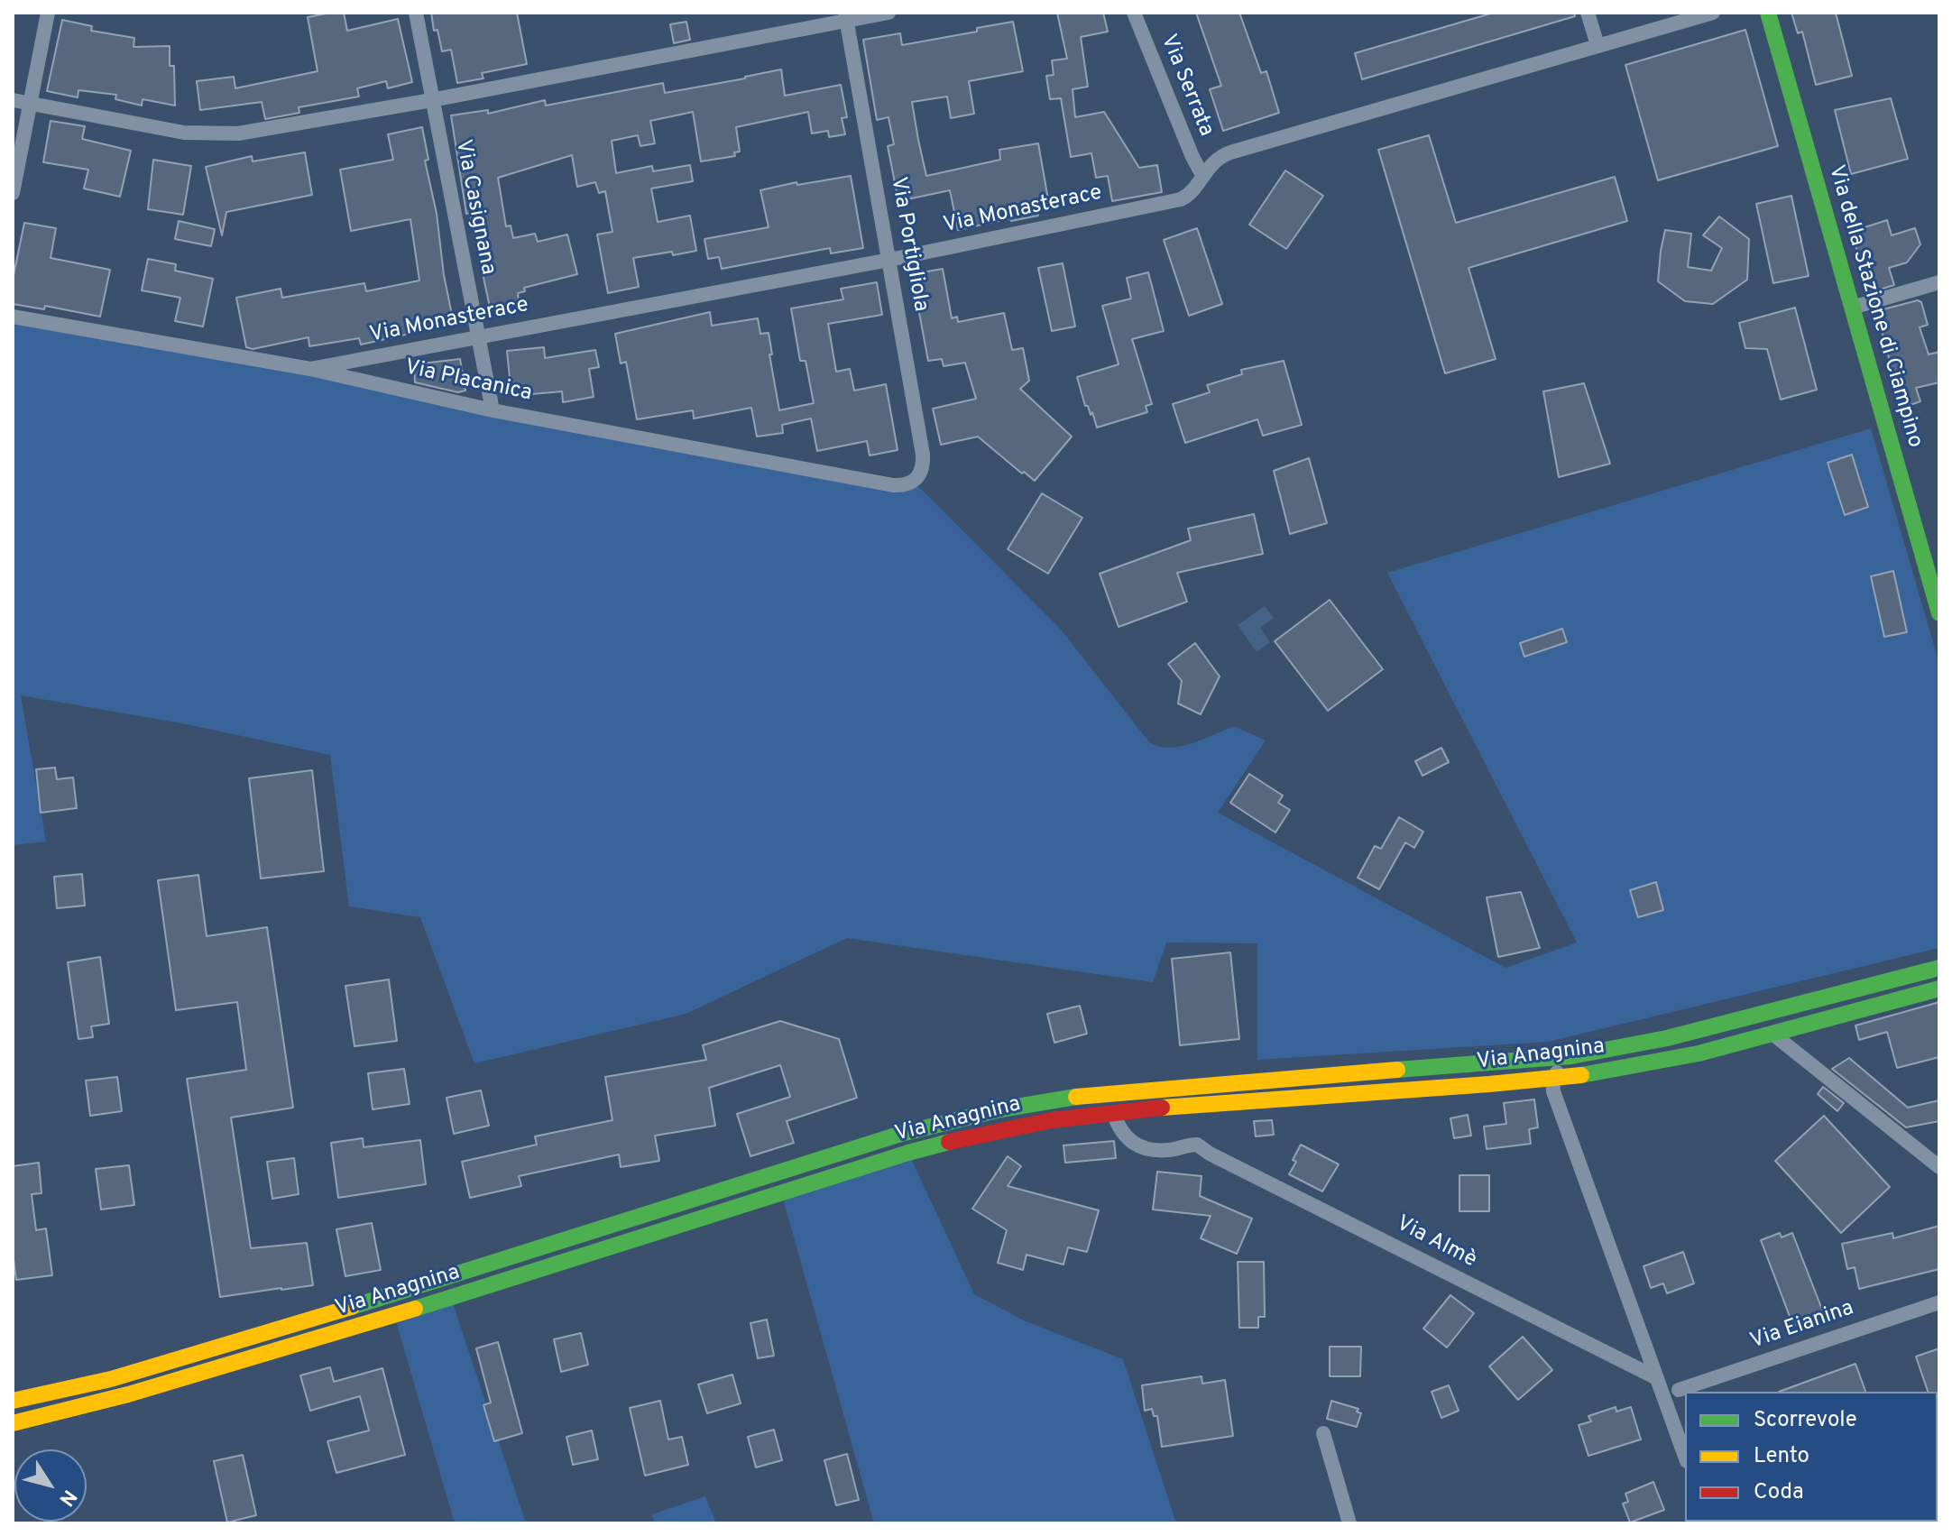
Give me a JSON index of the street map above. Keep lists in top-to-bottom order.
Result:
{
  "streets": {
    "main road": ["Via della Stazione di Ciampino", "Via Anagnina"],
    "street": [
      "Via Serrata",
      "Via Casignana",
      "Via Monasterace",
      "Via Portigliola",
      "Via Placanica",
      "Via Almè",
      "Via Eianina"
    ]
  },
  "crossings": [
    ["Via Serrata", "Via Monasterace"],
    ["Via Casignana", "Via Monasterace"],
    ["Via Casignana", "Via Placanica"],
    ["Via Monasterace", "Via Portigliola"],
    ["Via Monasterace", "Via Placanica"],
    ["Via Portigliola", "Via Placanica"],
    ["Via Anagnina", "Via Almè"]
  ],
  "legend": ["Scorrevole", "Lento", "Coda"],
  "north": "bottom right"
}
